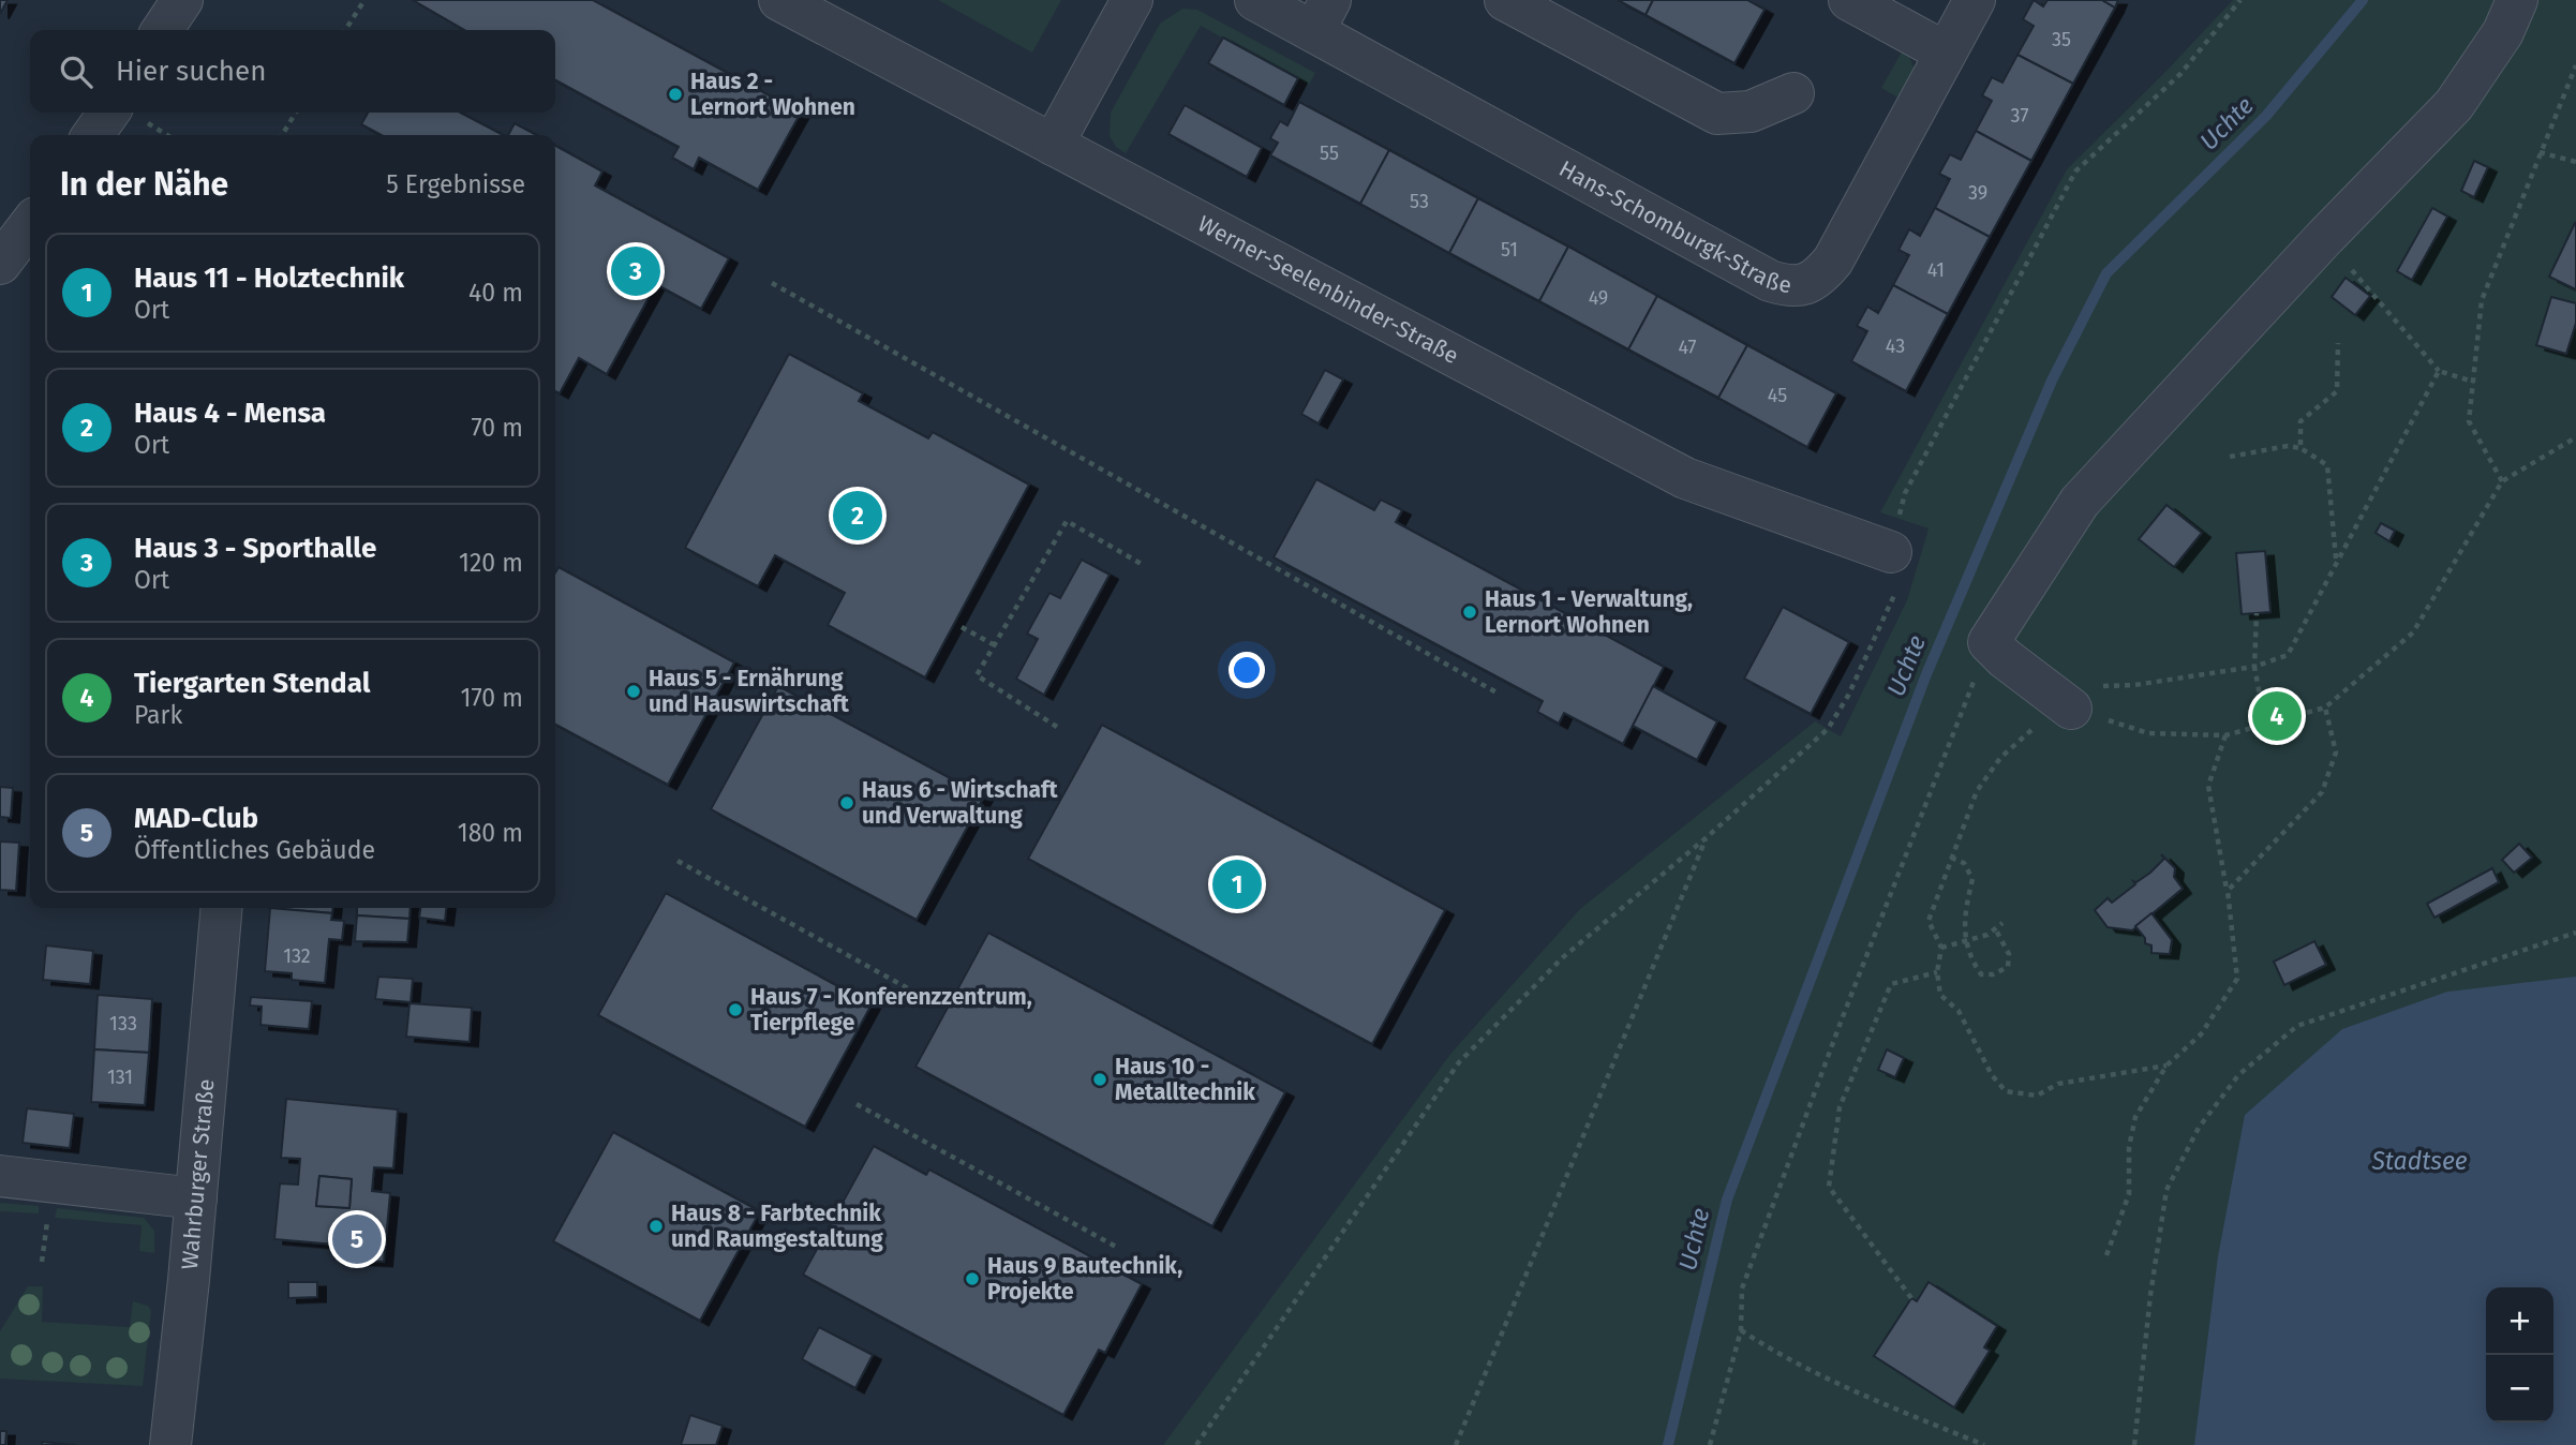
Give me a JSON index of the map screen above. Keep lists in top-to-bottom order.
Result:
{
  "streets": {
    "street": ["Hans-Schomburgk-Straße", "Werner-Seelenbinder-Straße", "Wahrburger Straße"]
  },
  "water": ["Uchte", "Stadtsee"],
  "places": [
    "Haus 2 - Lernort Wohnen",
    "Haus 1 - Verwaltung, Lernort Wohnen",
    "Haus 5 - Ernährung und Hauswirtschaft",
    "Haus 6 - Wirtschaft und Verwaltung",
    "Haus 7 - Konferenzzentrum, Tierpflege",
    "Haus 10 - Metalltechnik",
    "Haus 8 - Farbtechnik und Raumgestaltung",
    "Haus 9 Bautechnik, Projekte"
  ],
  "house_numbers": [
    "35",
    "37",
    "55",
    "39",
    "53",
    "51",
    "41",
    "49",
    "43",
    "47",
    "45",
    "132",
    "133",
    "131"
  ],
  "page": {
    "search": "Hier suchen",
    "heading": ["In der Nähe", "5 Ergebnisse"],
    "list": [
      {
        "mark": "1",
        "name": "Haus 11 - Holztechnik",
        "note": "Ort",
        "value": "40 m"
      },
      {
        "mark": "2",
        "name": "Haus 4 - Mensa",
        "note": "Ort",
        "value": "70 m"
      },
      {
        "mark": "3",
        "name": "Haus 3 - Sporthalle",
        "note": "Ort",
        "value": "120 m"
      },
      {
        "mark": "4",
        "name": "Tiergarten Stendal",
        "note": "Park",
        "value": "170 m"
      },
      {
        "mark": "5",
        "name": "MAD-Club",
        "note": "Öffentliches Gebäude",
        "value": "180 m"
      }
    ],
    "pins": [
      "3",
      "2",
      "4",
      "1",
      "5"
    ],
    "map_buttons": ["+", "−"]
  }
}
